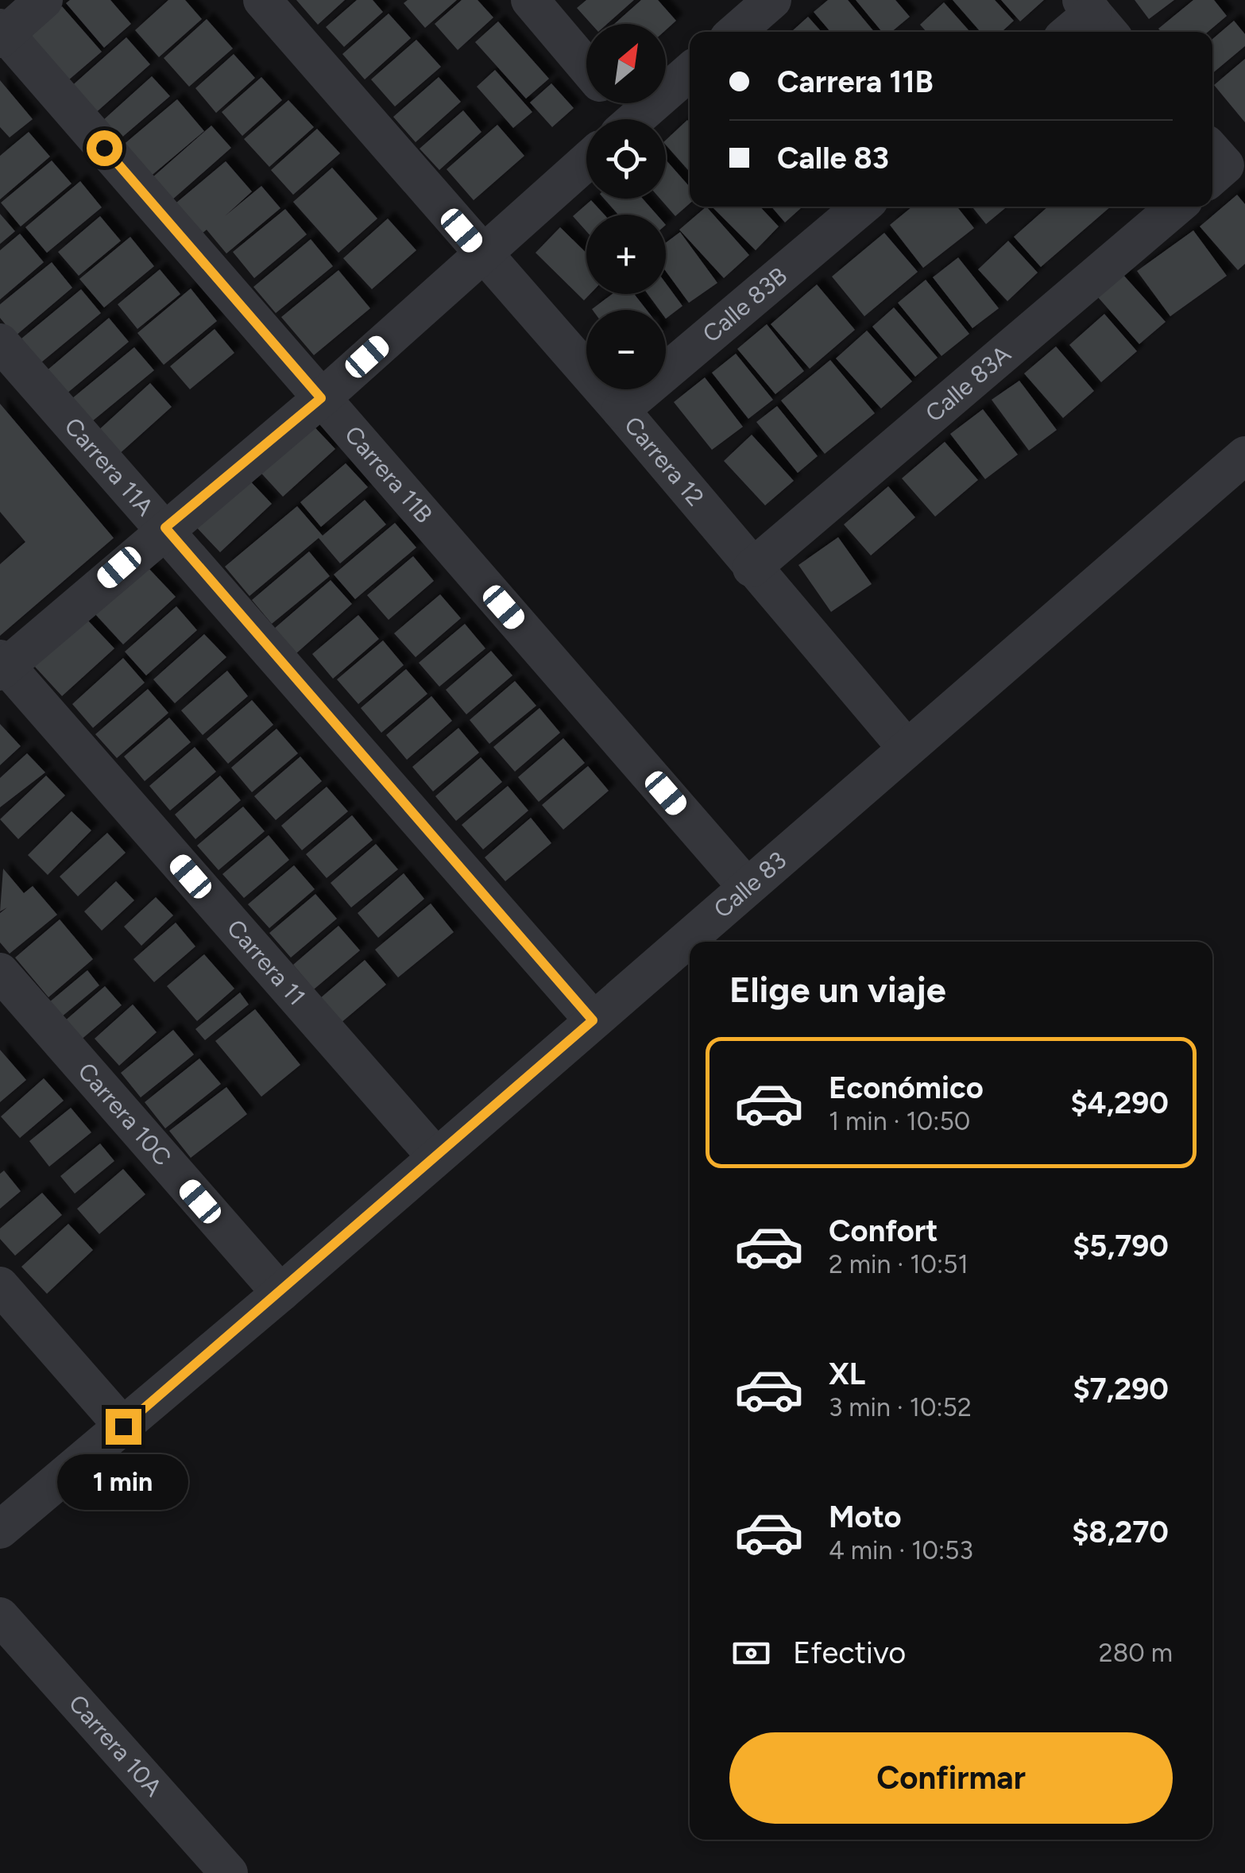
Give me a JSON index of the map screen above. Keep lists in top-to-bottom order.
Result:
{
  "streets": {
    "street": [
      "Calle 83B",
      "Calle 83A",
      "Carrera 12",
      "Carrera 11A",
      "Carrera 11B",
      "Calle 83",
      "Carrera 11",
      "Carrera 10C",
      "Carrera 10A"
    ]
  },
  "crossings": [
    ["Calle 83B", "Carrera 12"],
    ["Calle 83A", "Carrera 12"],
    ["Carrera 12", "Calle 83"],
    ["Carrera 11A", "Calle 83"],
    ["Carrera 11B", "Calle 83"],
    ["Calle 83", "Carrera 11"],
    ["Calle 83", "Carrera 10C"]
  ],
  "north": "top right",
  "page": {
    "map_buttons": ["+", "−"],
    "banner": ["Carrera 11B", "Calle 83"],
    "heading": "Elige un viaje",
    "list": [
      {
        "name": "Económico",
        "note": "1 min · 10:50",
        "value": "$4,290"
      },
      {
        "name": "Confort",
        "note": "2 min · 10:51",
        "value": "$5,790"
      },
      {
        "name": "XL",
        "note": "3 min · 10:52",
        "value": "$7,290"
      },
      {
        "name": "Moto",
        "note": "4 min · 10:53",
        "value": "$8,270"
      }
    ],
    "bubble": "1 min",
    "pay": ["Efectivo", "280 m"],
    "buttons": "Confirmar"
  }
}
